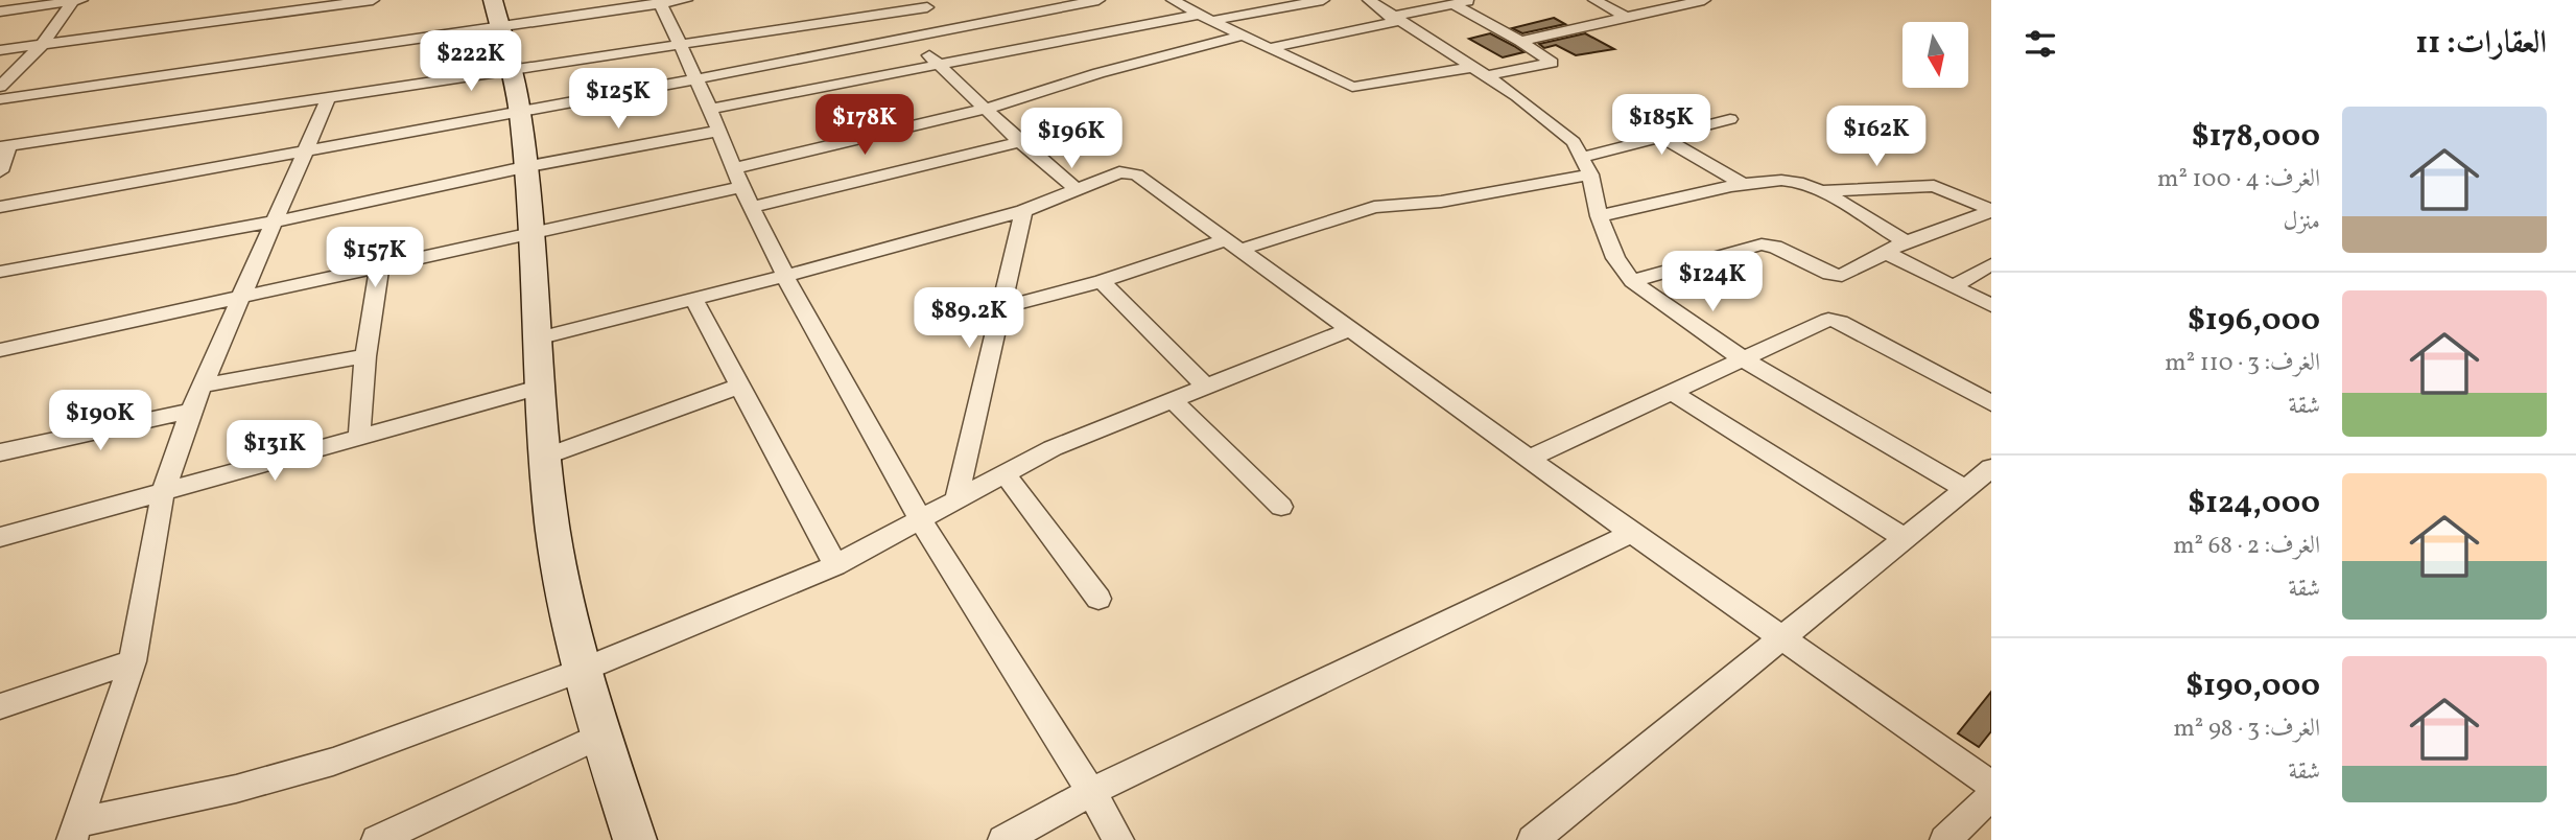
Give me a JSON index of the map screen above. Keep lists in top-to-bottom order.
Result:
{
  "north": "bottom",
  "page": {
    "heading": "العقارات: 11",
    "price": [
      "$222K",
      "$125K",
      "$178K",
      "$185K",
      "$162K",
      "$196K",
      "$157K",
      "$124K",
      "$89.2K",
      "$190K",
      "$131K"
    ],
    "list": [
      {
        "name": "$178,000",
        "note": "الغرف: 4 · 100 m² · منزل"
      },
      {
        "name": "$196,000",
        "note": "الغرف: 3 · 110 m² · شقة"
      },
      {
        "name": "$124,000",
        "note": "الغرف: 2 · 68 m² · شقة"
      },
      {
        "name": "$190,000",
        "note": "الغرف: 3 · 98 m² · شقة"
      }
    ]
  }
}
